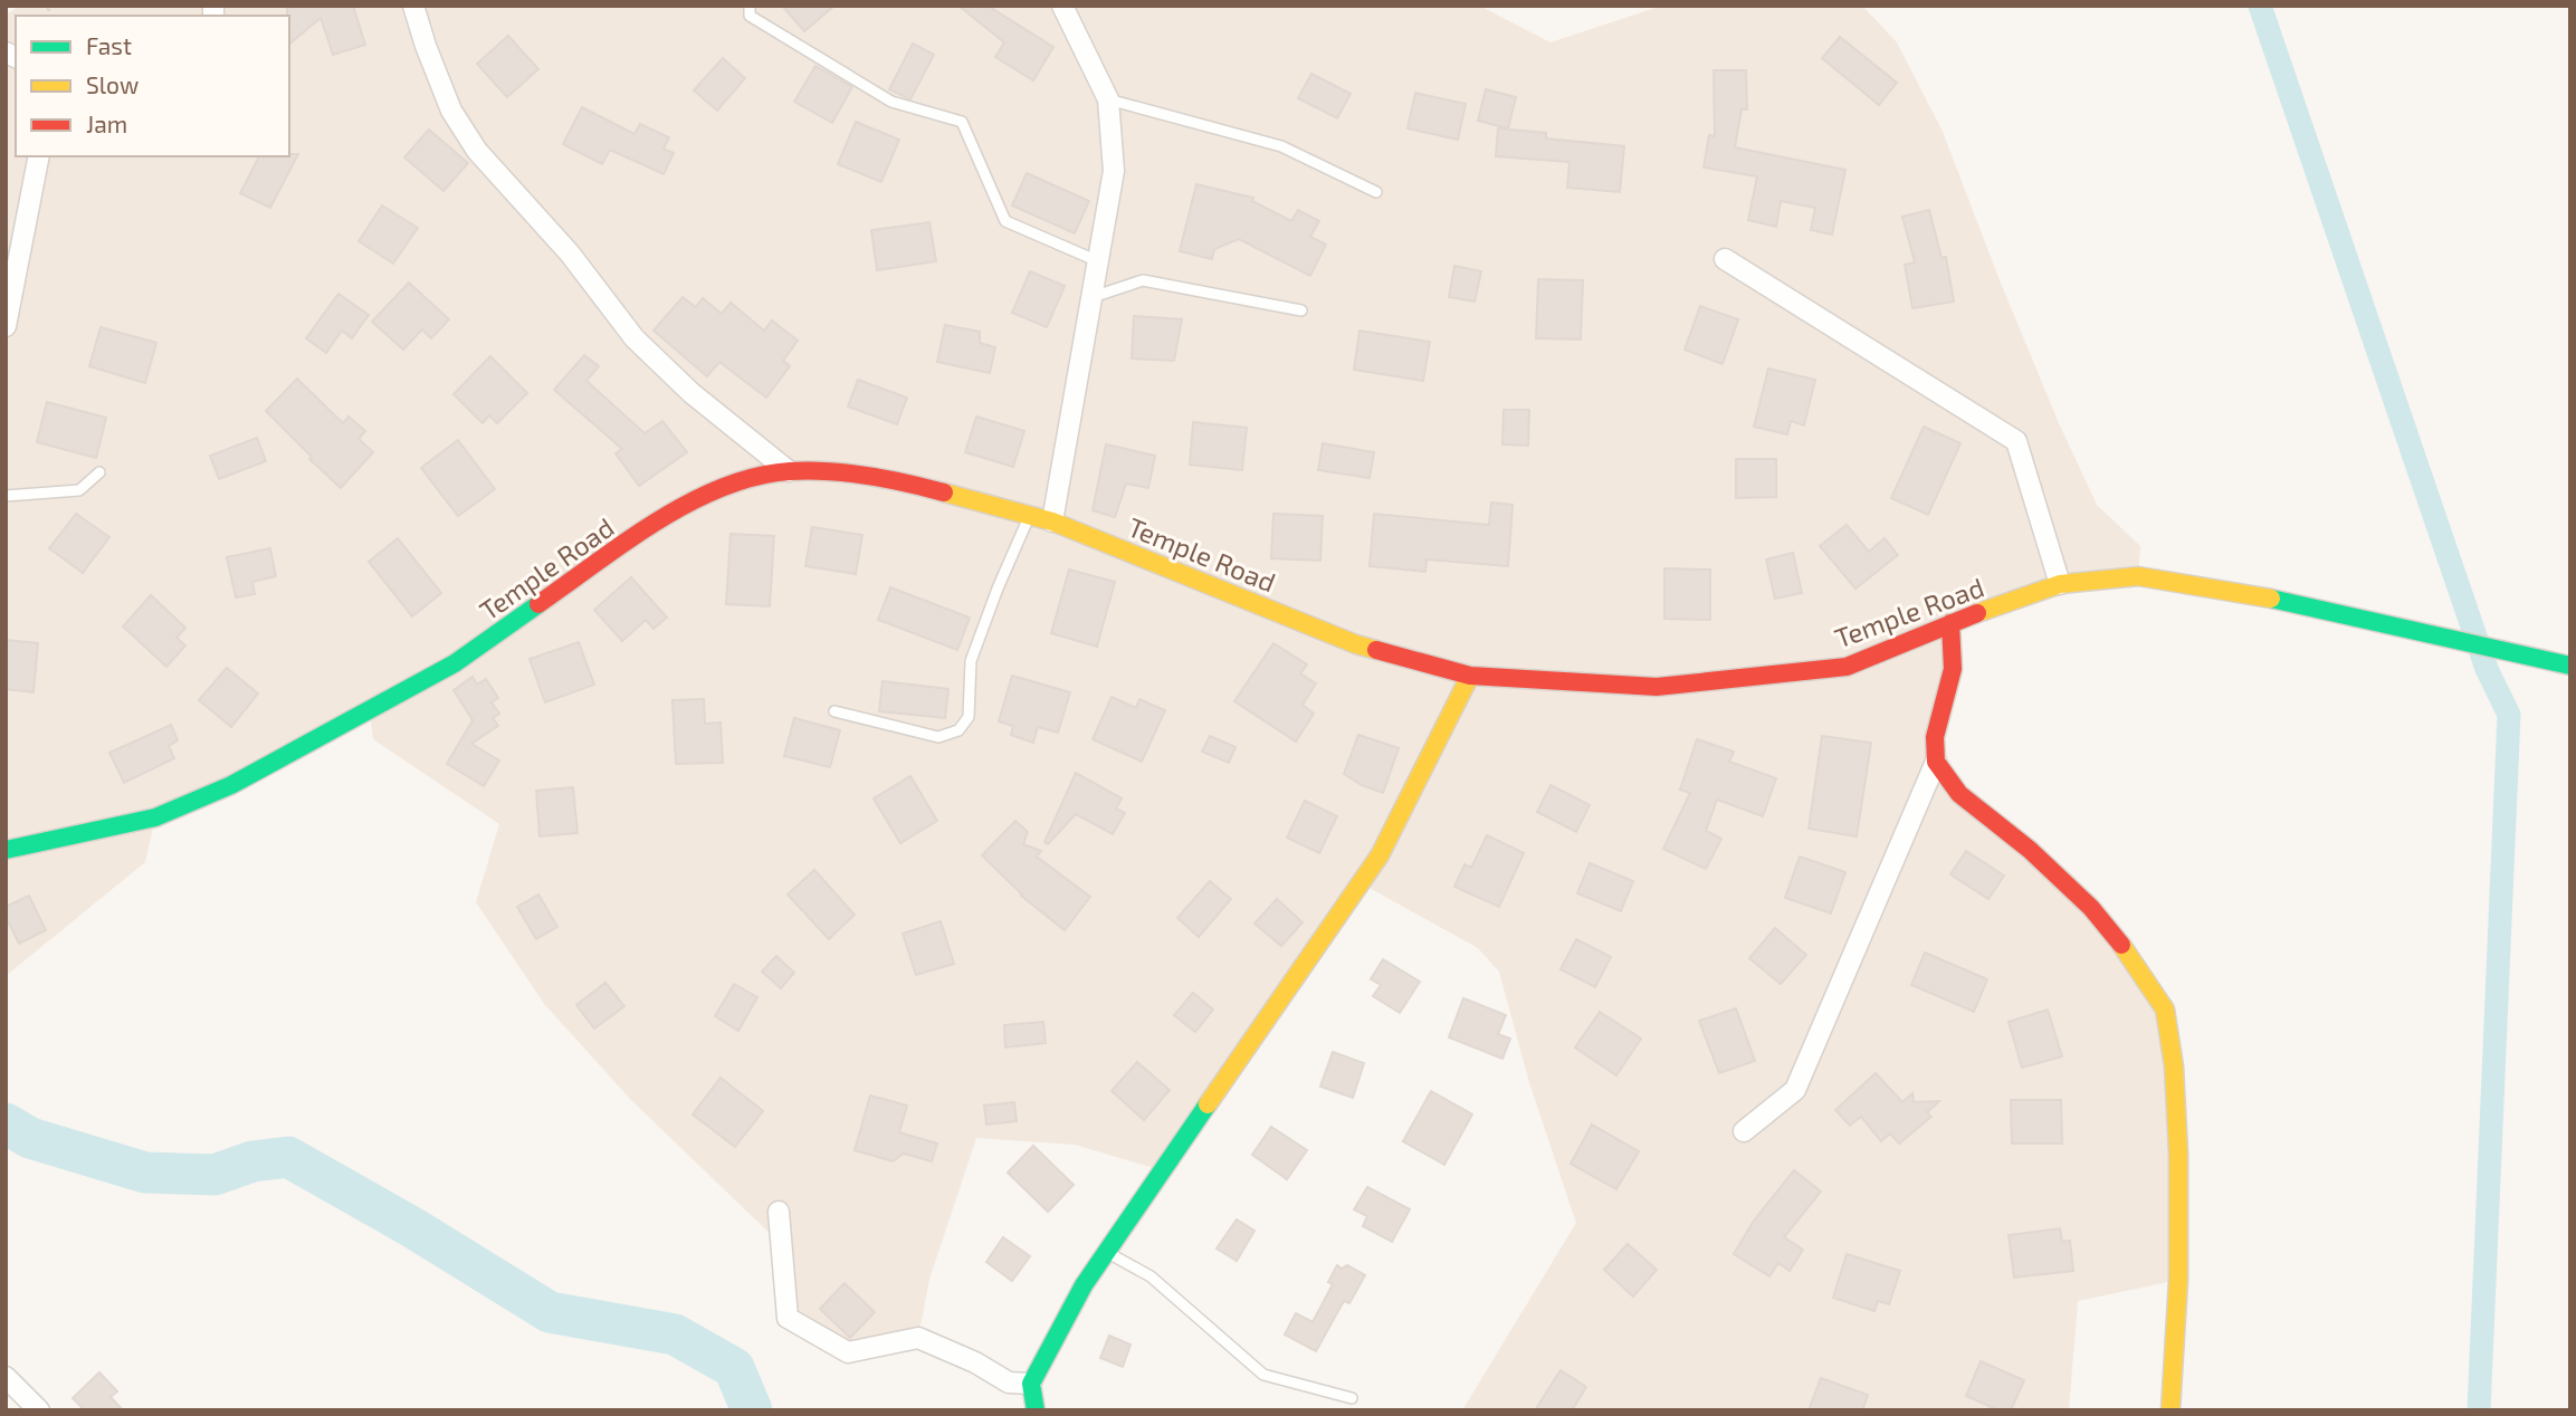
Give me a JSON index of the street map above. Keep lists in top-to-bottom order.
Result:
{
  "streets": {
    "street": ["Temple Road"]
  },
  "legend": ["Fast", "Slow", "Jam"]
}
